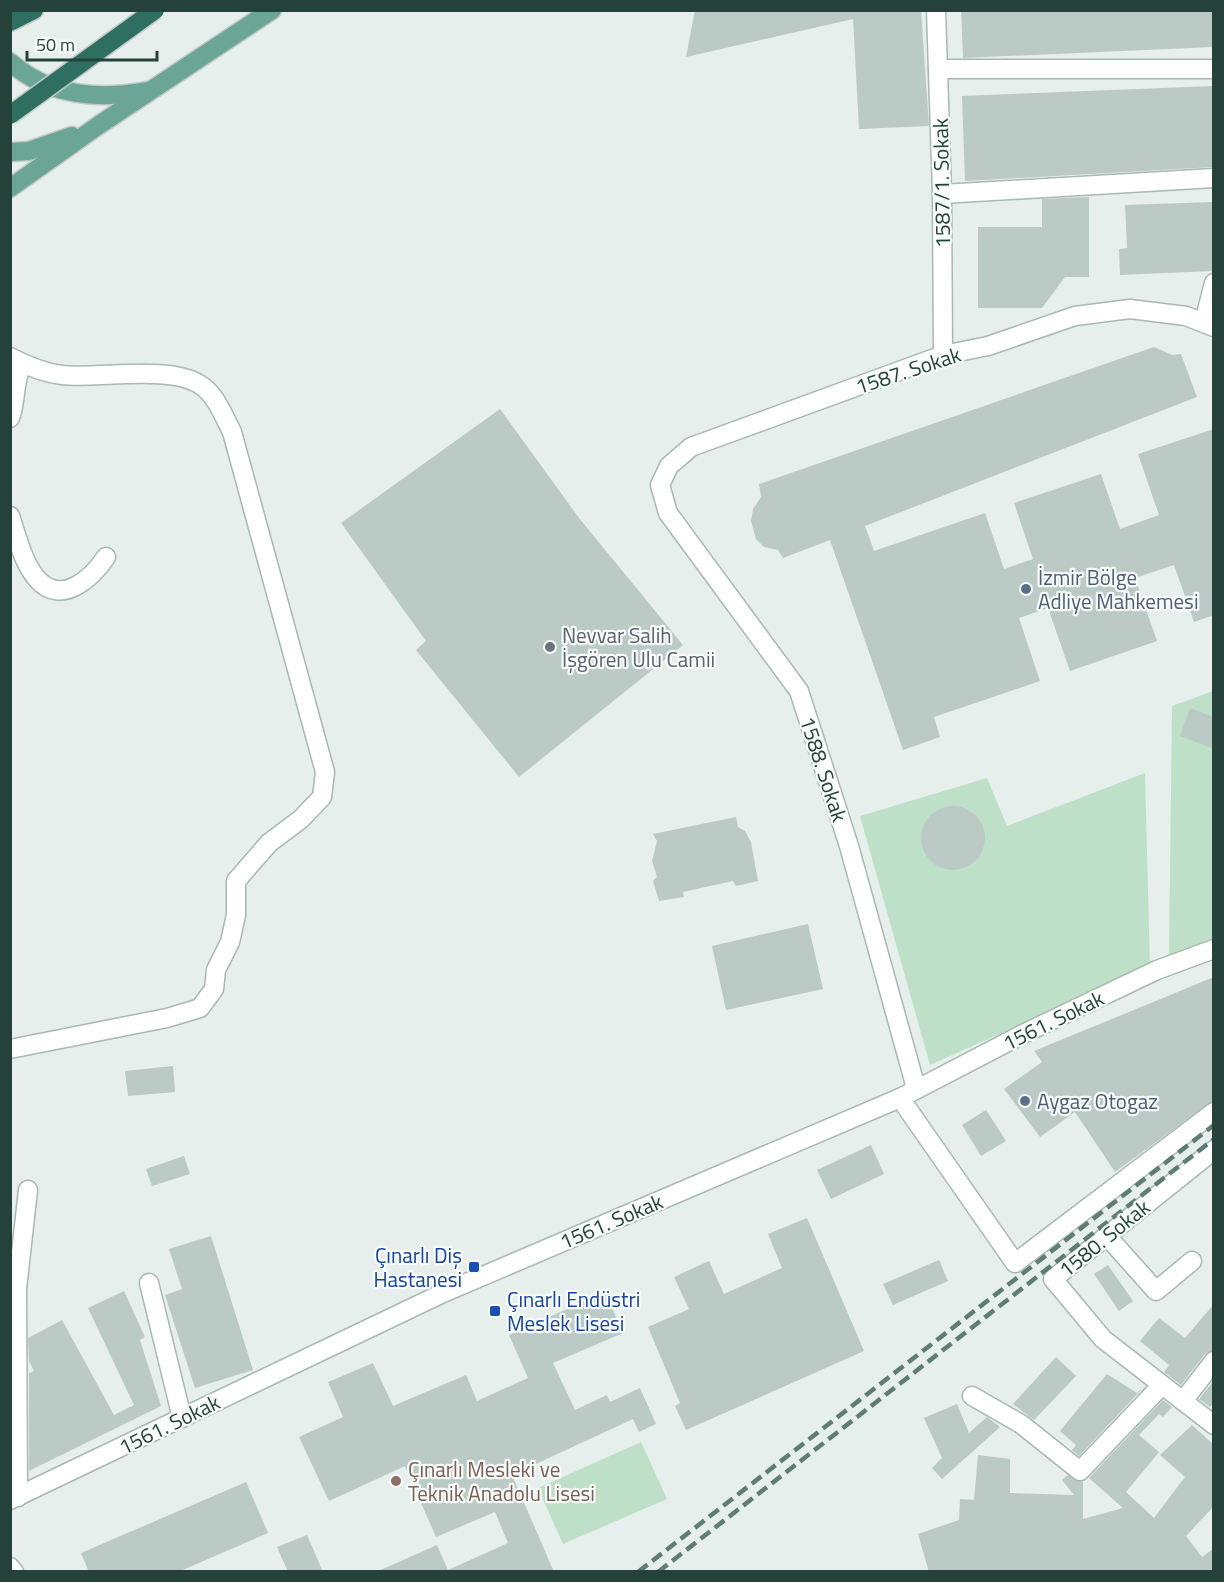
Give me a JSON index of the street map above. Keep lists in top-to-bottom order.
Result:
{
  "streets": {
    "street": [
      "1587/1. Sokak",
      "1587. Sokak",
      "1588. Sokak",
      "1561. Sokak",
      "1580. Sokak"
    ]
  },
  "crossings": [
    ["1587/1. Sokak", "1587. Sokak"],
    ["1587. Sokak", "1588. Sokak"],
    ["1588. Sokak", "1561. Sokak"]
  ],
  "places": {
    "other": [
      "İzmir Bölge Adliye Mahkemesi",
      "Nevvar Salih İşgören Ulu Camii",
      "Aygaz Otogaz",
      "Çınarlı Mesleki ve Teknik Anadolu Lisesi"
    ],
    "transit": ["Çınarlı Diş Hastanesi", "Çınarlı Endüstri Meslek Lisesi"]
  },
  "scale_bar": "50 m"
}
